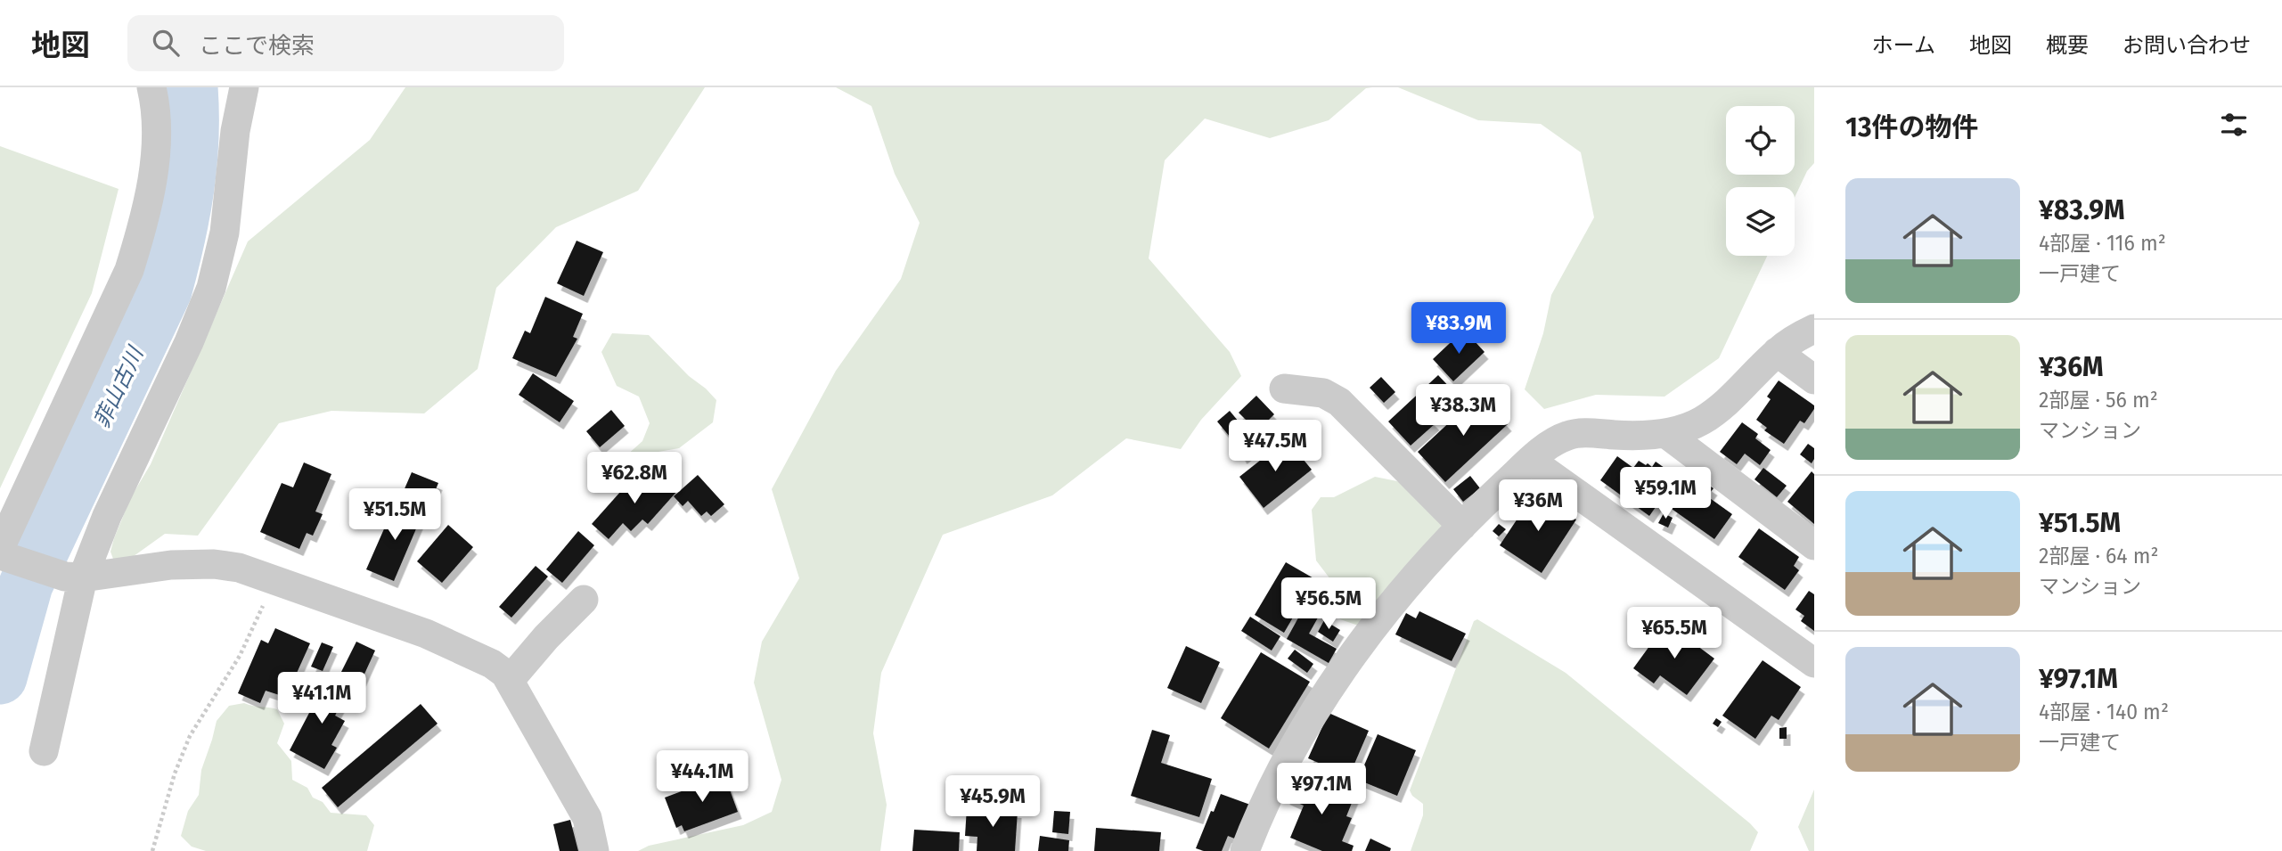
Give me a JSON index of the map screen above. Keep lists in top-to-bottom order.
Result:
{
  "water": ["菲山古川"],
  "page": {
    "header": "地図",
    "search": "ここで検索",
    "nav": [
      "ホーム",
      "地図",
      "概要",
      "お問い合わせ"
    ],
    "heading": "13件の物件",
    "list": [
      {
        "name": "¥83.9M",
        "note": "4部屋 · 116 m² · 一戸建て"
      },
      {
        "name": "¥36M",
        "note": "2部屋 · 56 m² · マンション"
      },
      {
        "name": "¥51.5M",
        "note": "2部屋 · 64 m² · マンション"
      },
      {
        "name": "¥97.1M",
        "note": "4部屋 · 140 m² · 一戸建て"
      }
    ],
    "price": [
      "¥83.9M",
      "¥38.3M",
      "¥47.5M",
      "¥62.8M",
      "¥59.1M",
      "¥36M",
      "¥51.5M",
      "¥56.5M",
      "¥65.5M",
      "¥41.1M",
      "¥44.1M",
      "¥97.1M",
      "¥45.9M"
    ]
  }
}
